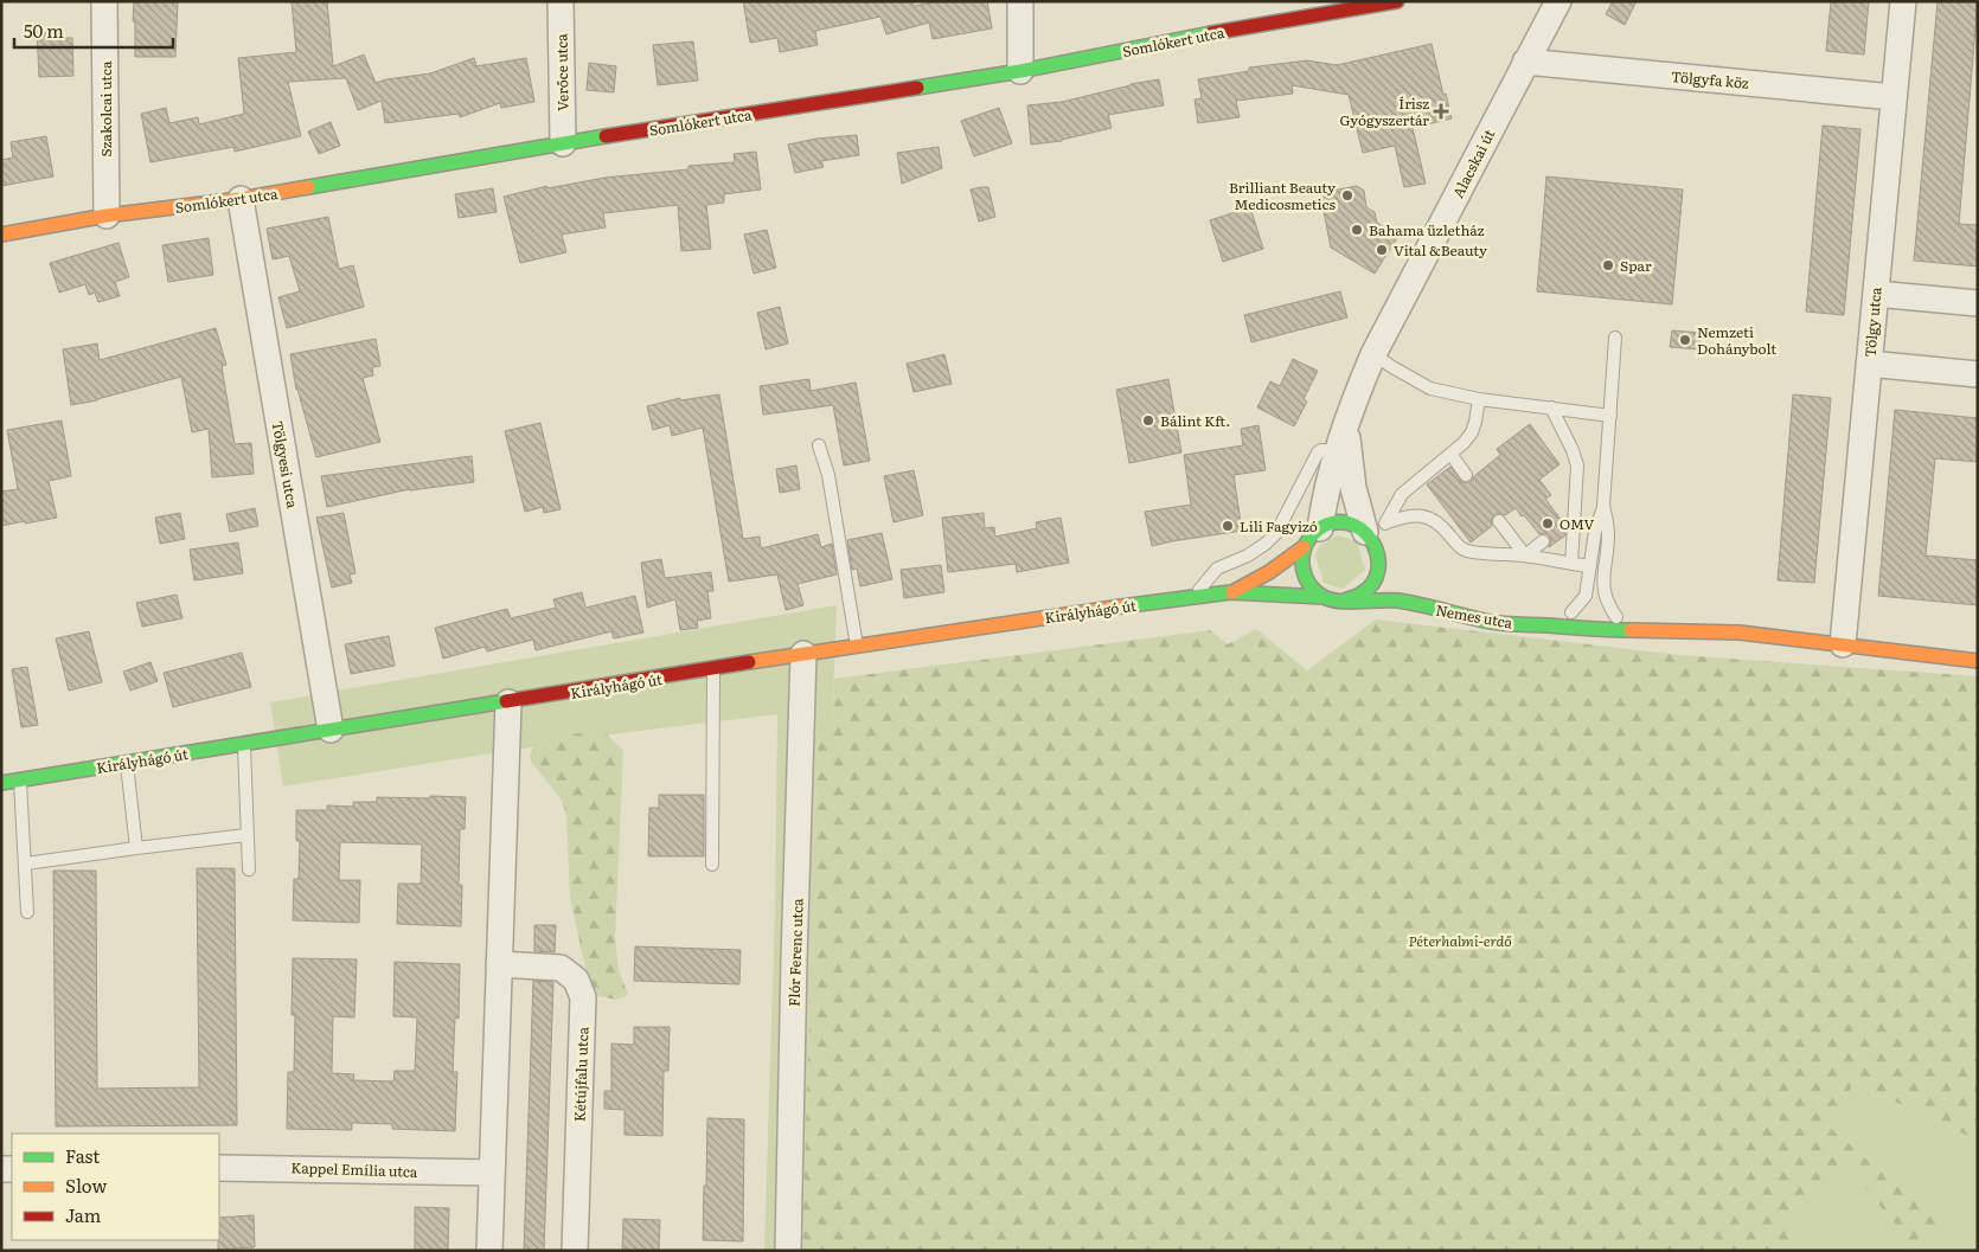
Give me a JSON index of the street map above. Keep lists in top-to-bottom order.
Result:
{
  "streets": {
    "street": [
      "Somlókert utca",
      "Verőce utca",
      "Tölgyfa köz",
      "Szakolcai utca",
      "Alacskai út",
      "Tölgy utca",
      "Tölgyesi utca",
      "Királyhágó út",
      "Nemes utca",
      "Flór Ferenc utca",
      "Kétújfalu utca",
      "Kappel Emília utca"
    ]
  },
  "crossings": [
    ["Somlókert utca", "Verőce utca"],
    ["Somlókert utca", "Szakolcai utca"],
    ["Somlókert utca", "Tölgyesi utca"],
    ["Tölgyfa köz", "Alacskai út"],
    ["Tölgyfa köz", "Tölgy utca"],
    ["Alacskai út", "Királyhágó út"],
    ["Alacskai út", "Nemes utca"],
    ["Tölgy utca", "Nemes utca"],
    ["Tölgyesi utca", "Királyhágó út"],
    ["Királyhágó út", "Nemes utca"],
    ["Királyhágó út", "Flór Ferenc utca"]
  ],
  "parks": ["Péterhalmi-erdő"],
  "places": {
    "health": ["Írisz Gyógyszertár"],
    "other": [
      "Brilliant Beauty Medicosmetics",
      "Bahama üzletház",
      "Vital &Beauty",
      "Spar",
      "Nemzeti Dohánybolt",
      "Bálint Kft.",
      "OMV",
      "Lili Fagyizó"
    ]
  },
  "legend": ["Fast", "Slow", "Jam"],
  "scale_bar": "50 m"
}
